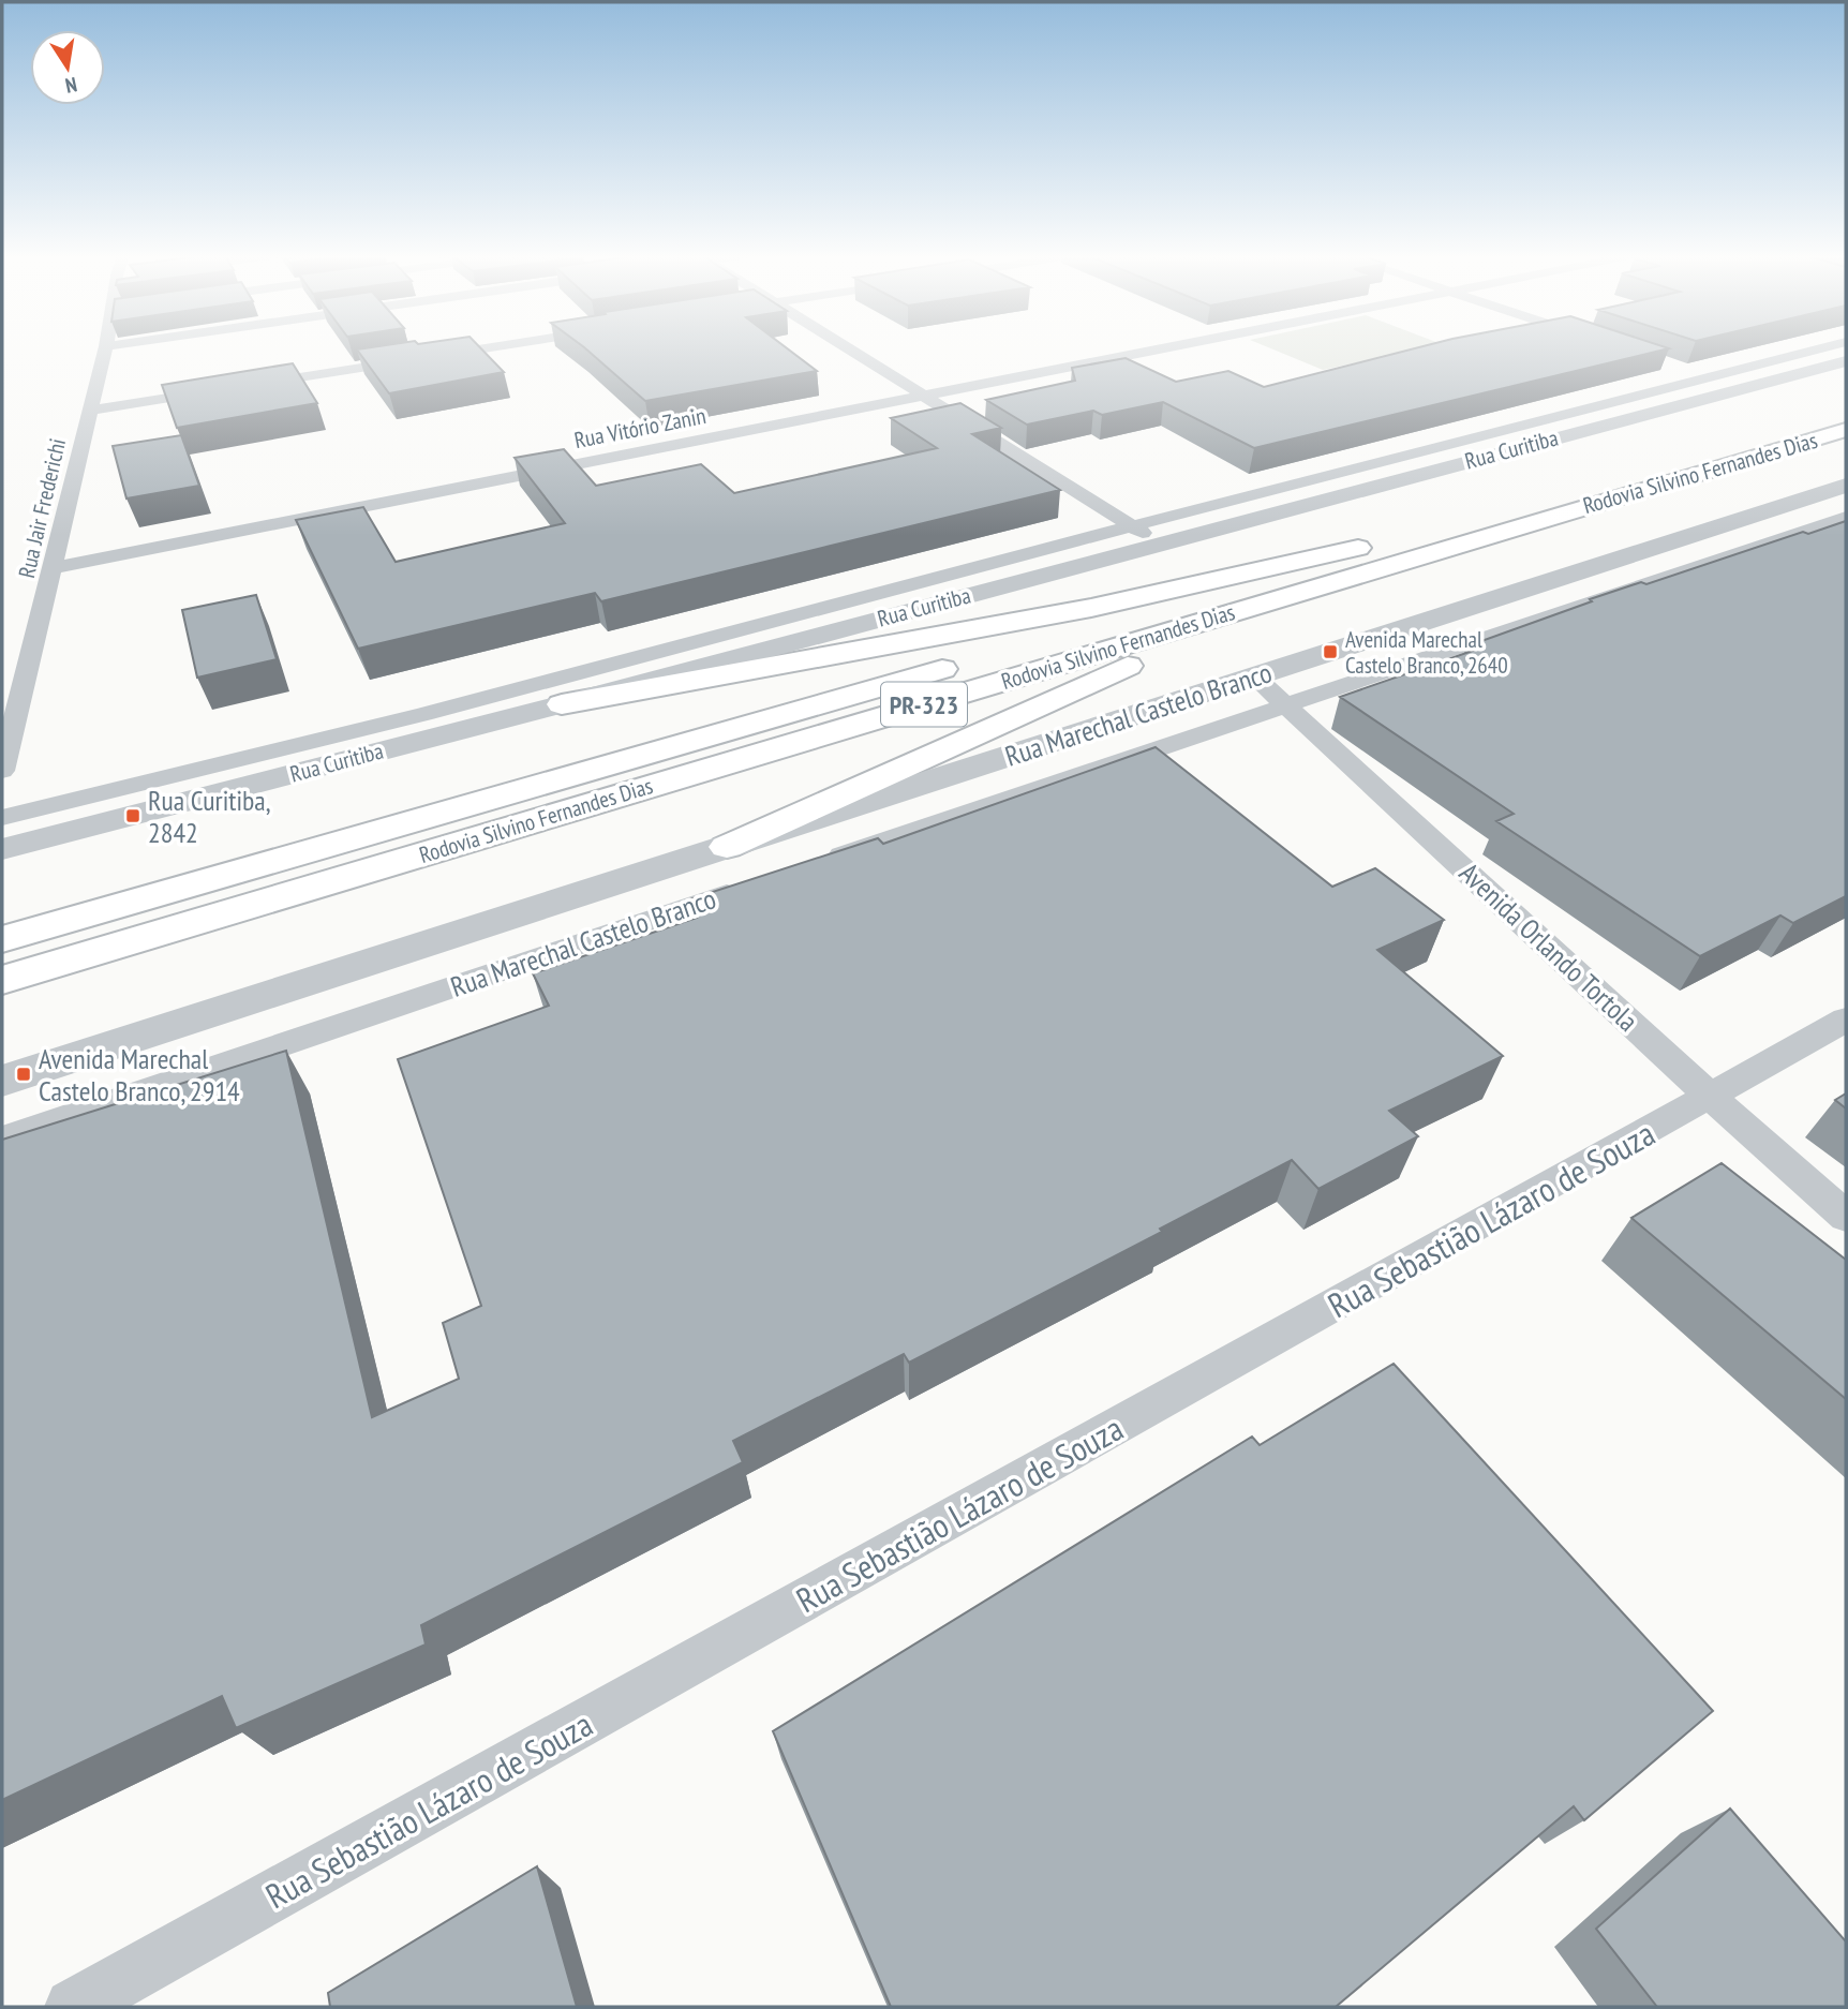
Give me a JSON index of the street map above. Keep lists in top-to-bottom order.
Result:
{
  "streets": {
    "highway": ["Rodovia Silvino Fernandes Dias", "PR-323"],
    "street": [
      "Rua Vitório Zanin",
      "Rua Curitiba",
      "Rua Jair Frederichi",
      "Rua Marechal Castelo Branco",
      "Avenida Orlando Tortola",
      "Rua Sebastião Lázaro de Souza"
    ]
  },
  "crossings": [
    ["Rua Vitório Zanin", "Rua Jair Frederichi"],
    ["Rua Marechal Castelo Branco", "Avenida Orlando Tortola"],
    ["Avenida Orlando Tortola", "Rua Sebastião Lázaro de Souza"]
  ],
  "places": {
    "transit": ["Avenida Marechal Castelo Branco, 2640", "Rua Curitiba, 2842", "Avenida Marechal Castelo Branco, 2914"]
  },
  "north": "bottom"
}
